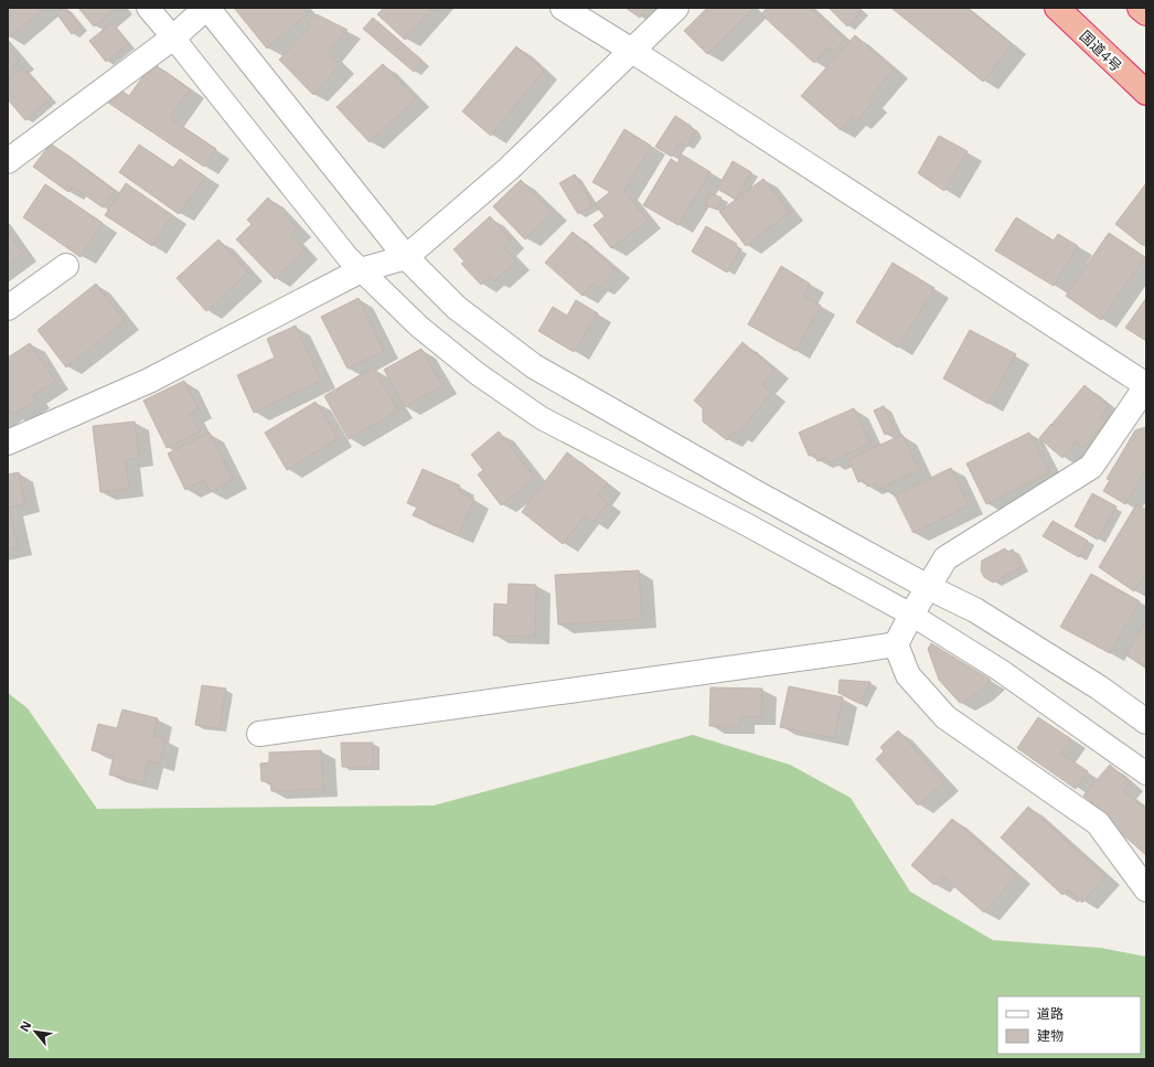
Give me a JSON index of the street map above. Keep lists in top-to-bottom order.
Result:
{
  "streets": {
    "highway": ["国道4号"]
  },
  "legend": ["道路", "建物"],
  "north": "top left"
}
